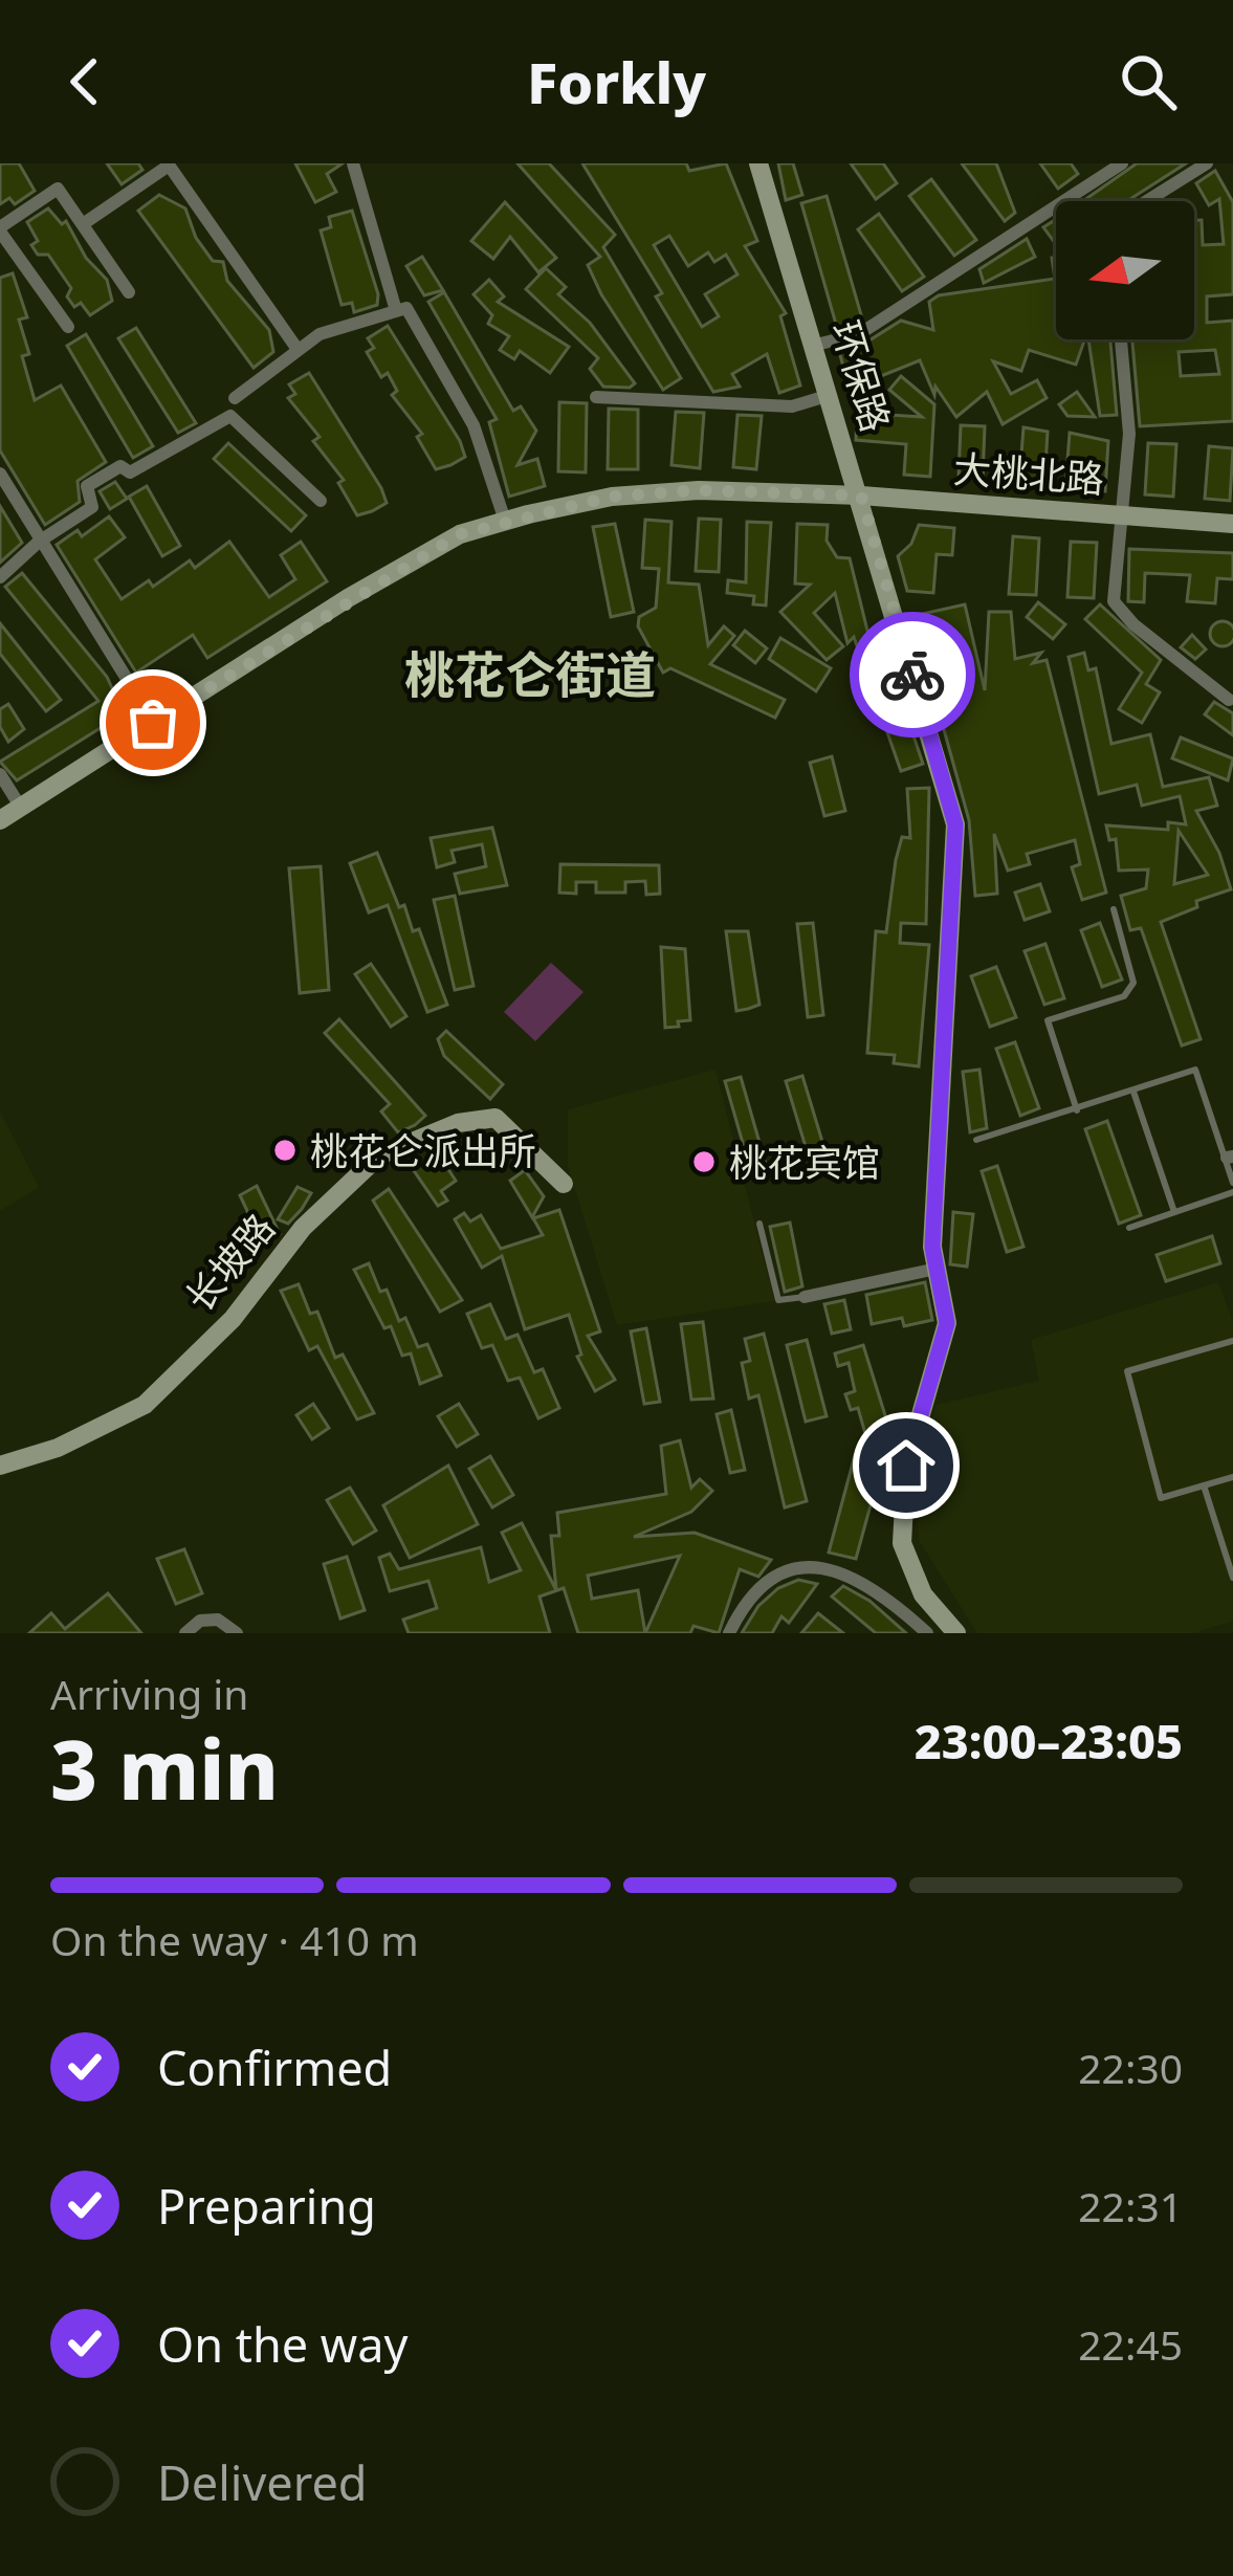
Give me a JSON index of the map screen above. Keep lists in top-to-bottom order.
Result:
{
  "streets": {
    "street": ["环保路", "大桃北路", "长坡路"]
  },
  "crossings": [
    ["环保路", "大桃北路"]
  ],
  "districts": ["桃花仑街道"],
  "places": ["桃花仑派出所", "桃花宾馆"],
  "north": "left",
  "page": {
    "header": "Forkly",
    "heading": ["3 min", "Arriving in", "23:00–23:05"],
    "bar": "On the way · 410 m",
    "list": [
      ["Confirmed", "22:30"],
      ["Preparing", "22:31"],
      ["On the way", "22:45"],
      "Delivered"
    ]
  }
}
